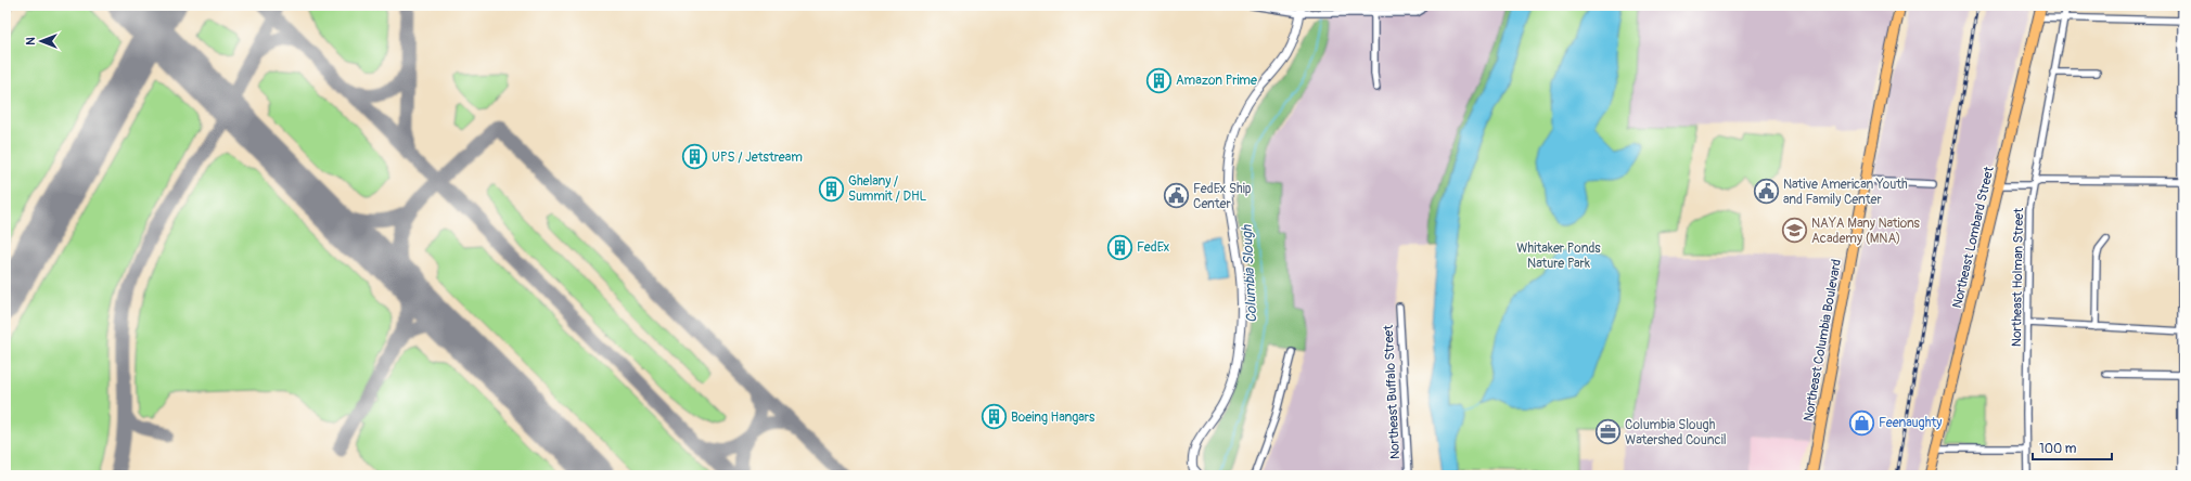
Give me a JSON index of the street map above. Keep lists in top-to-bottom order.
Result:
{
  "streets": {
    "main road": ["Northeast Lombard Street", "Northeast Columbia Boulevard"],
    "street": ["Northeast Holman Street", "Northeast Buffalo Street"]
  },
  "water": ["Columbia Slough"],
  "parks": ["Whitaker Ponds Nature Park"],
  "places": {
    "building": [
      "Amazon Prime",
      "UPS / Jetstream",
      "Ghelany / Summit / DHL",
      "FedEx",
      "Boeing Hangars"
    ],
    "public building": ["Native American Youth and Family Center", "FedEx Ship Center"],
    "school or university": ["NAYA Many Nations Academy (MNA)"],
    "shop": ["Feenaughty"],
    "office": ["Columbia Slough Watershed Council"]
  },
  "scale_bar": "100 m",
  "north": "left"
}
